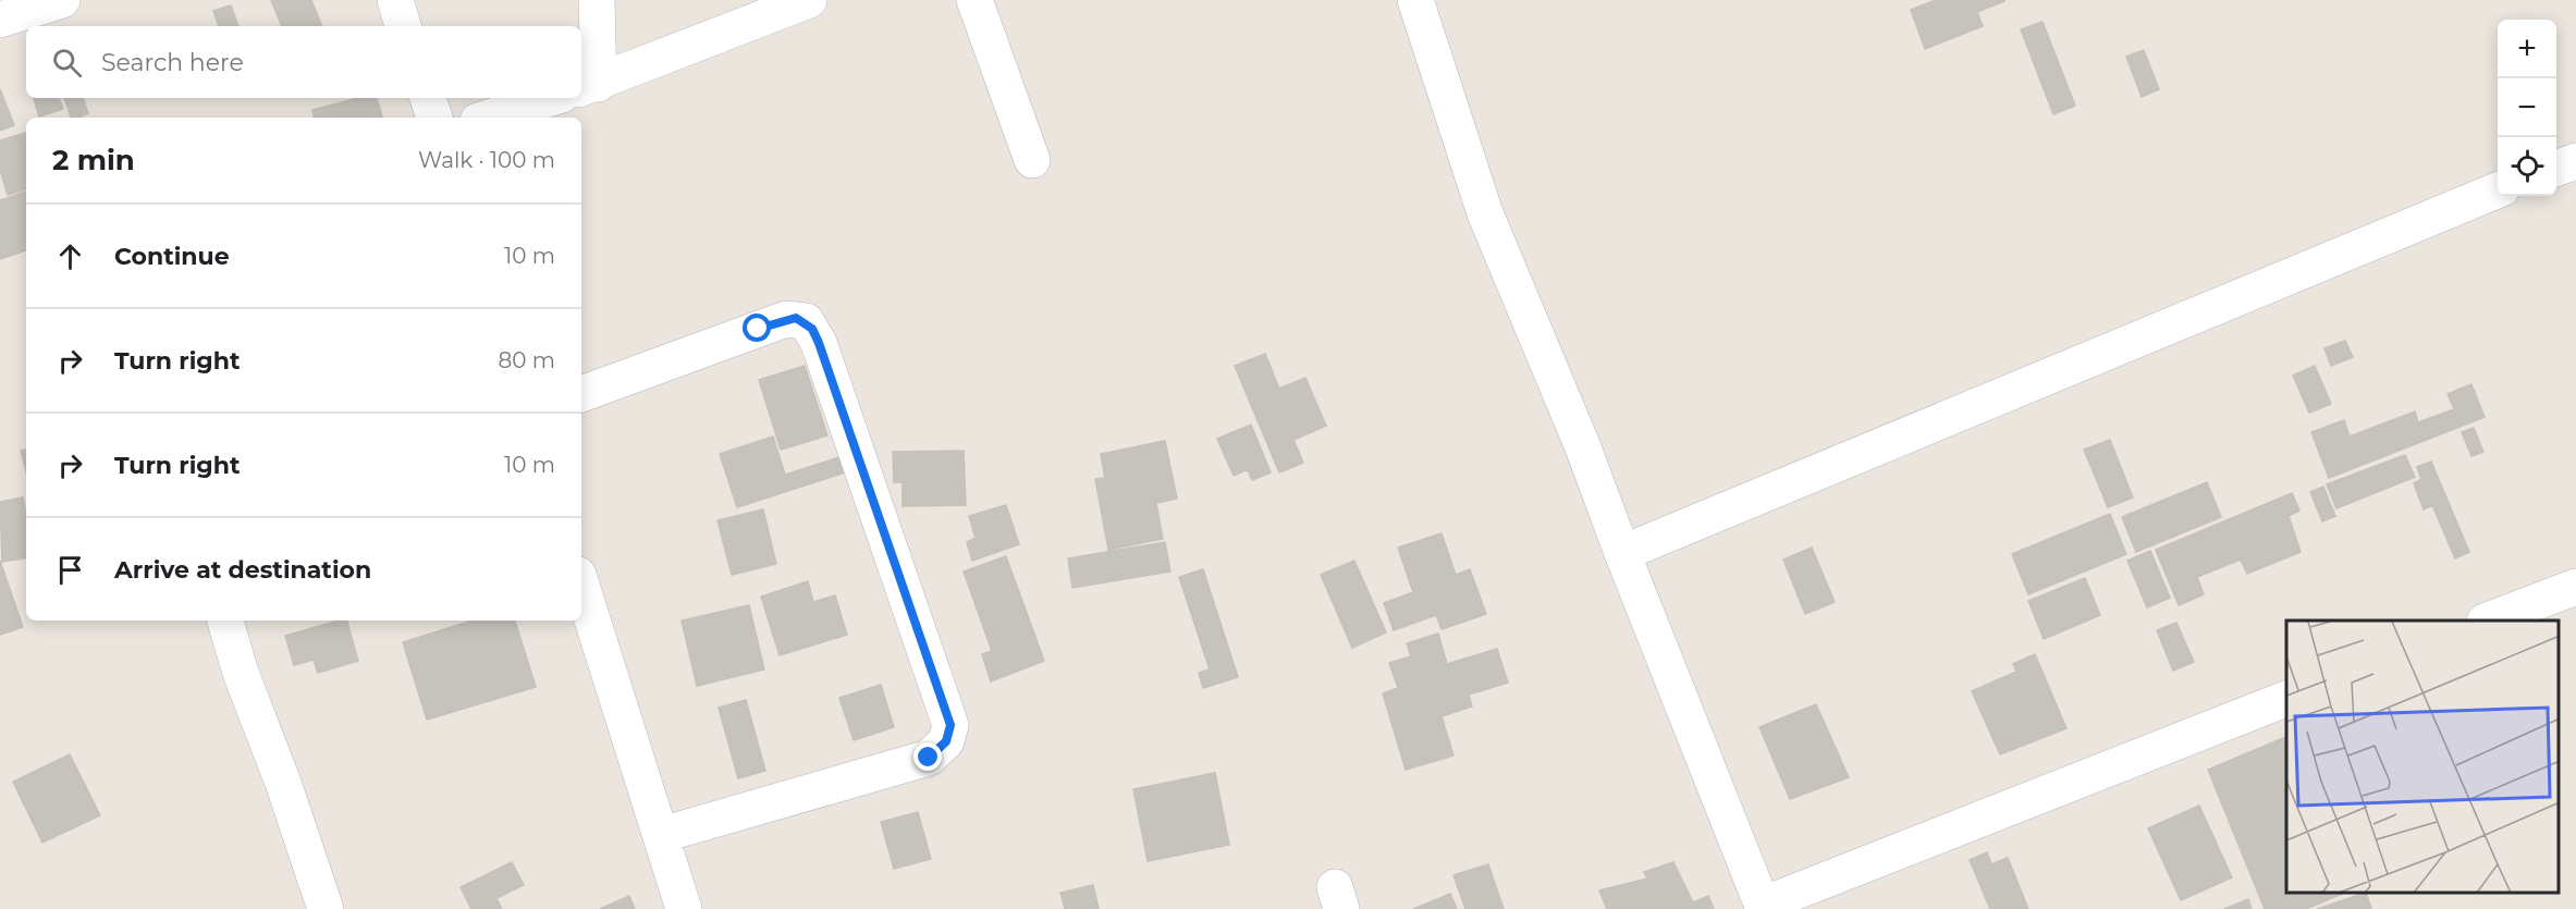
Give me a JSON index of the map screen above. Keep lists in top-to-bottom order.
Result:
{
  "page": {
    "map_buttons": ["+", "−"],
    "search": "Search here",
    "heading": ["2 min", "Walk · 100 m"],
    "list": [
      ["Continue", "10 m"],
      ["Turn right", "80 m"],
      ["Turn right", "10 m"],
      "Arrive at destination"
    ]
  }
}
